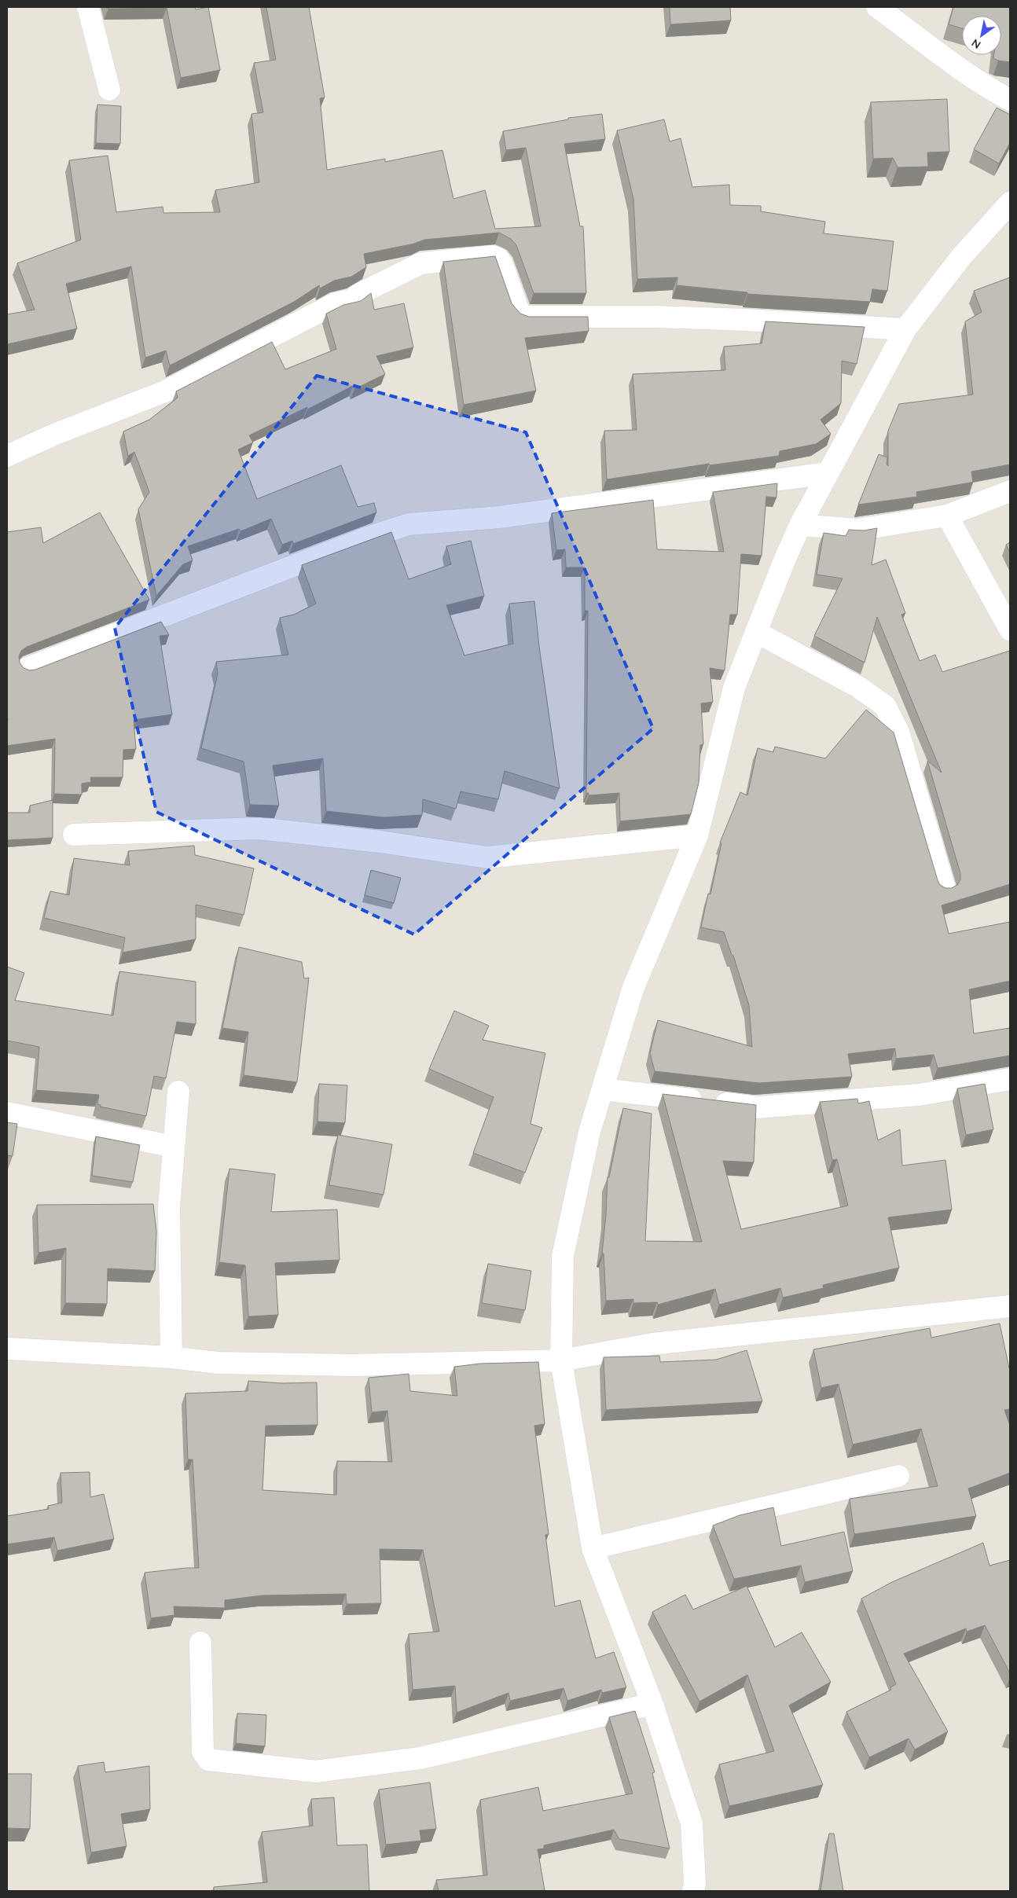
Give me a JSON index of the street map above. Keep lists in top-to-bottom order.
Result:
{
  "north": "bottom left"
}
